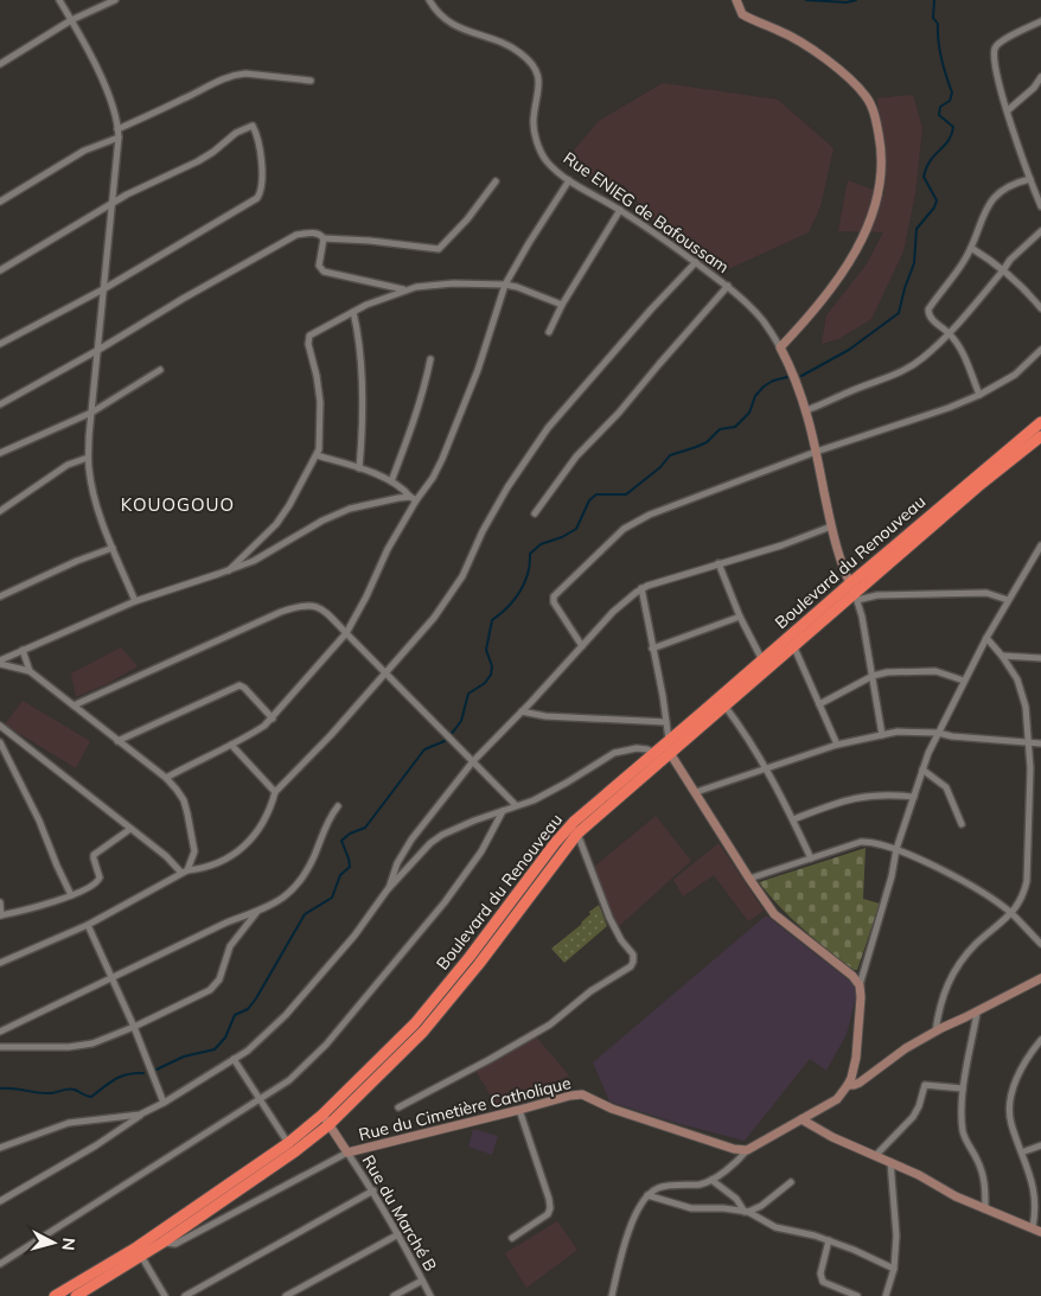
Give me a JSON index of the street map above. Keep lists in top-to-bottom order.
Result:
{
  "streets": {
    "highway": ["Boulevard du Renouveau"],
    "street": ["Rue ENIEG de Bafoussam", "Rue du Cimetière Catholique", "Rue du Marché B"]
  },
  "crossings": [
    ["Rue ENIEG de Bafoussam", "Boulevard du Renouveau"],
    ["Boulevard du Renouveau", "Rue du Cimetière Catholique"],
    ["Boulevard du Renouveau", "Rue du Marché B"],
    ["Rue du Cimetière Catholique", "Rue du Marché B"]
  ],
  "districts": ["KOUOGOUO"],
  "north": "right"
}
